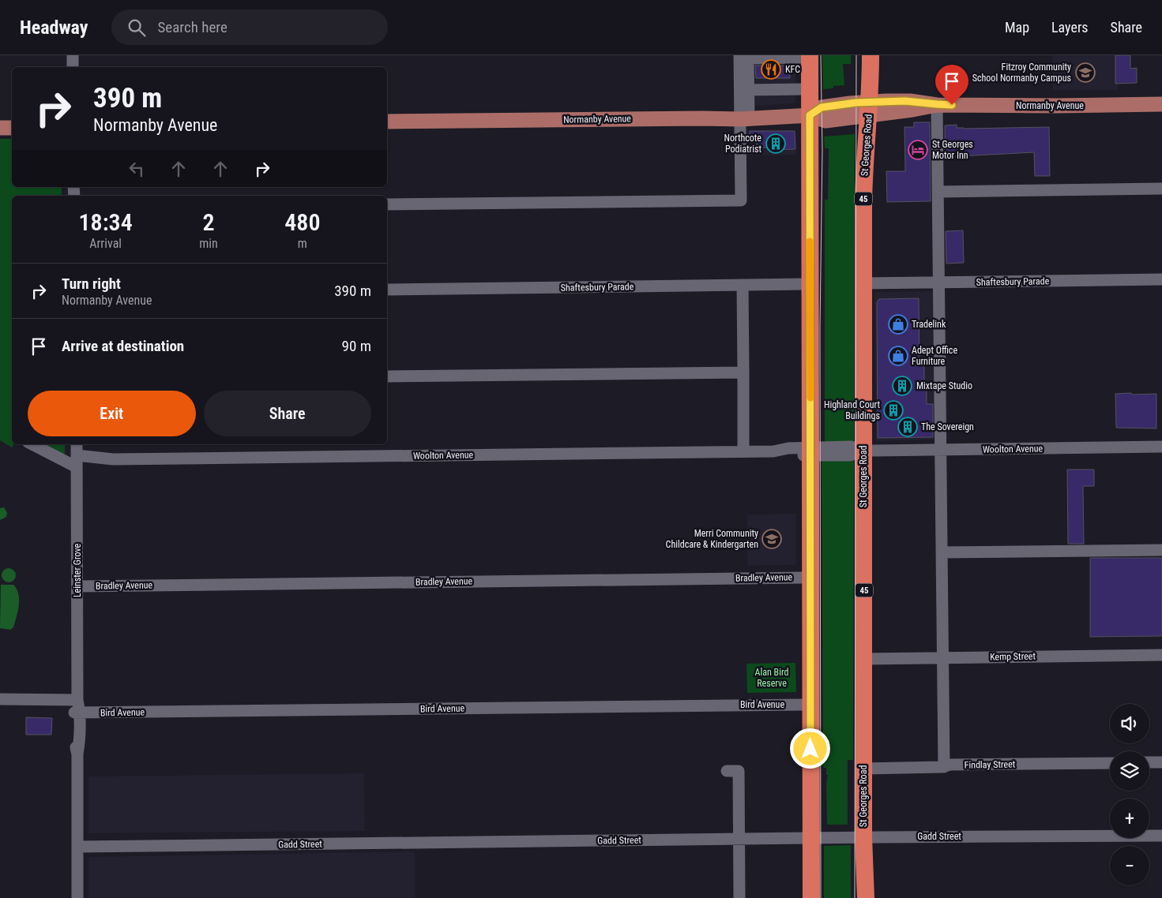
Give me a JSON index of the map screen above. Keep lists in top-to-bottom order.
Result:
{
  "streets": {
    "highway": ["St Georges Road", "45"],
    "main road": ["Normanby Avenue"],
    "street": [
      "Shaftesbury Parade",
      "Woolton Avenue",
      "Leinster Grove",
      "Bradley Avenue",
      "Kemp Street",
      "Bird Avenue",
      "Findlay Street",
      "Gadd Street"
    ]
  },
  "crossings": [
    ["Normanby Avenue", "St Georges Road"],
    ["St Georges Road", "Shaftesbury Parade"],
    ["St Georges Road", "Woolton Avenue"],
    ["St Georges Road", "Kemp Street"],
    ["St Georges Road", "Findlay Street"],
    ["St Georges Road", "Gadd Street"],
    ["Woolton Avenue", "Leinster Grove"],
    ["Leinster Grove", "Bradley Avenue"],
    ["Leinster Grove", "Bird Avenue"],
    ["Leinster Grove", "Gadd Street"]
  ],
  "parks": ["Alan Bird Reserve"],
  "places": {
    "restaurant": ["KFC"],
    "school or university": ["Fitzroy Community School Normanby Campus", "Merri Community Childcare & Kindergarten"],
    "building": [
      "Northcote Podiatrist",
      "Mixtape Studio",
      "Highland Court Buildings",
      "The Sovereign"
    ],
    "hotel": ["St Georges Motor Inn"],
    "shop": ["Tradelink", "Adept Office Furniture"]
  },
  "page": {
    "header": "Headway",
    "search": "Search here",
    "nav": ["Map", "Layers", "Share"],
    "turn": ["390 m", "Normanby Avenue"],
    "eta": [
      "18:34",
      "Arrival",
      "2",
      "min",
      "480",
      "m"
    ],
    "list": [
      {
        "name": "Turn right",
        "note": "Normanby Avenue",
        "value": "390 m"
      },
      {
        "name": "Arrive at destination",
        "value": "90 m"
      }
    ],
    "buttons": ["Exit", "Share"],
    "map_buttons": ["+", "−"]
  }
}
